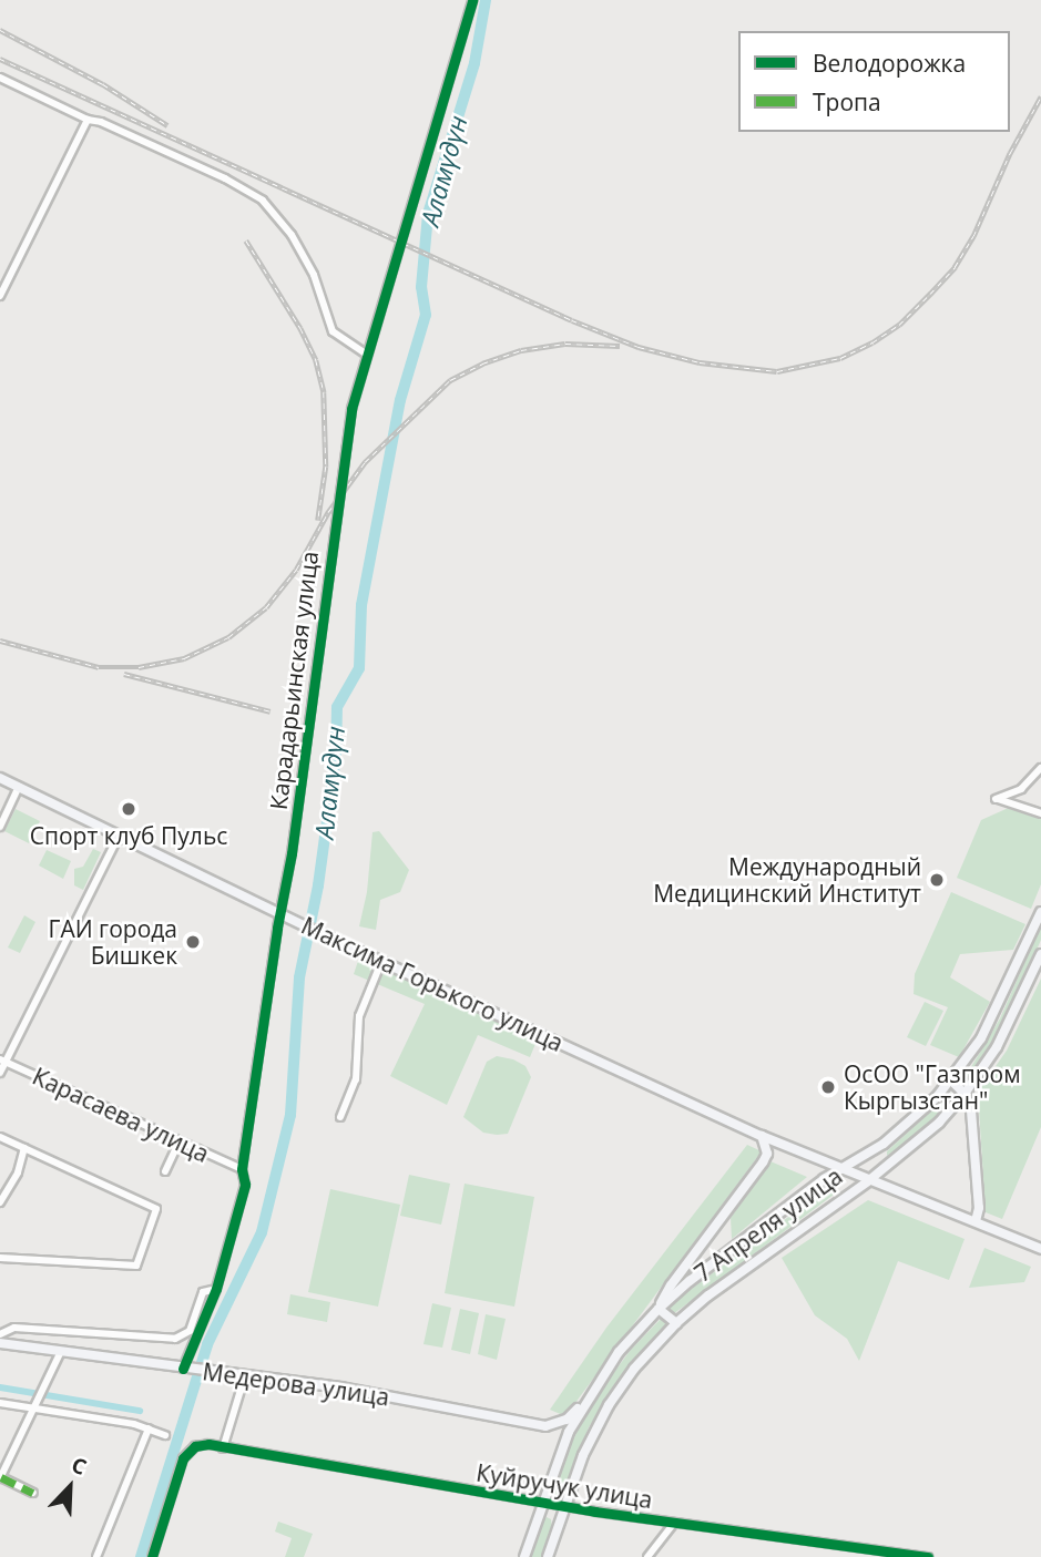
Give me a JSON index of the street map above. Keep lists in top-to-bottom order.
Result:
{
  "streets": {
    "main road": ["Максима Горького улица", "7 Апреля улица", "Медерова улица"],
    "street": ["Карадарьинская улица", "Карасаева улица", "Куйручук улица"]
  },
  "crossings": [
    ["Карадарьинская улица", "Максима Горького улица"],
    ["Карадарьинская улица", "Карасаева улица"],
    ["Карадарьинская улица", "Медерова улица"],
    ["Максима Горького улица", "7 Апреля улица"],
    ["7 Апреля улица", "Куйручук улица"]
  ],
  "water": ["Аламүдүн"],
  "places": [
    "Спорт клуб Пульс",
    "Международный Медицинский Институт",
    "ГАИ города Бишкек",
    "ОсОО \"Газпром Кыргызстан\""
  ],
  "legend": ["Велодорожка", "Тропа"],
  "north": "top right"
}
